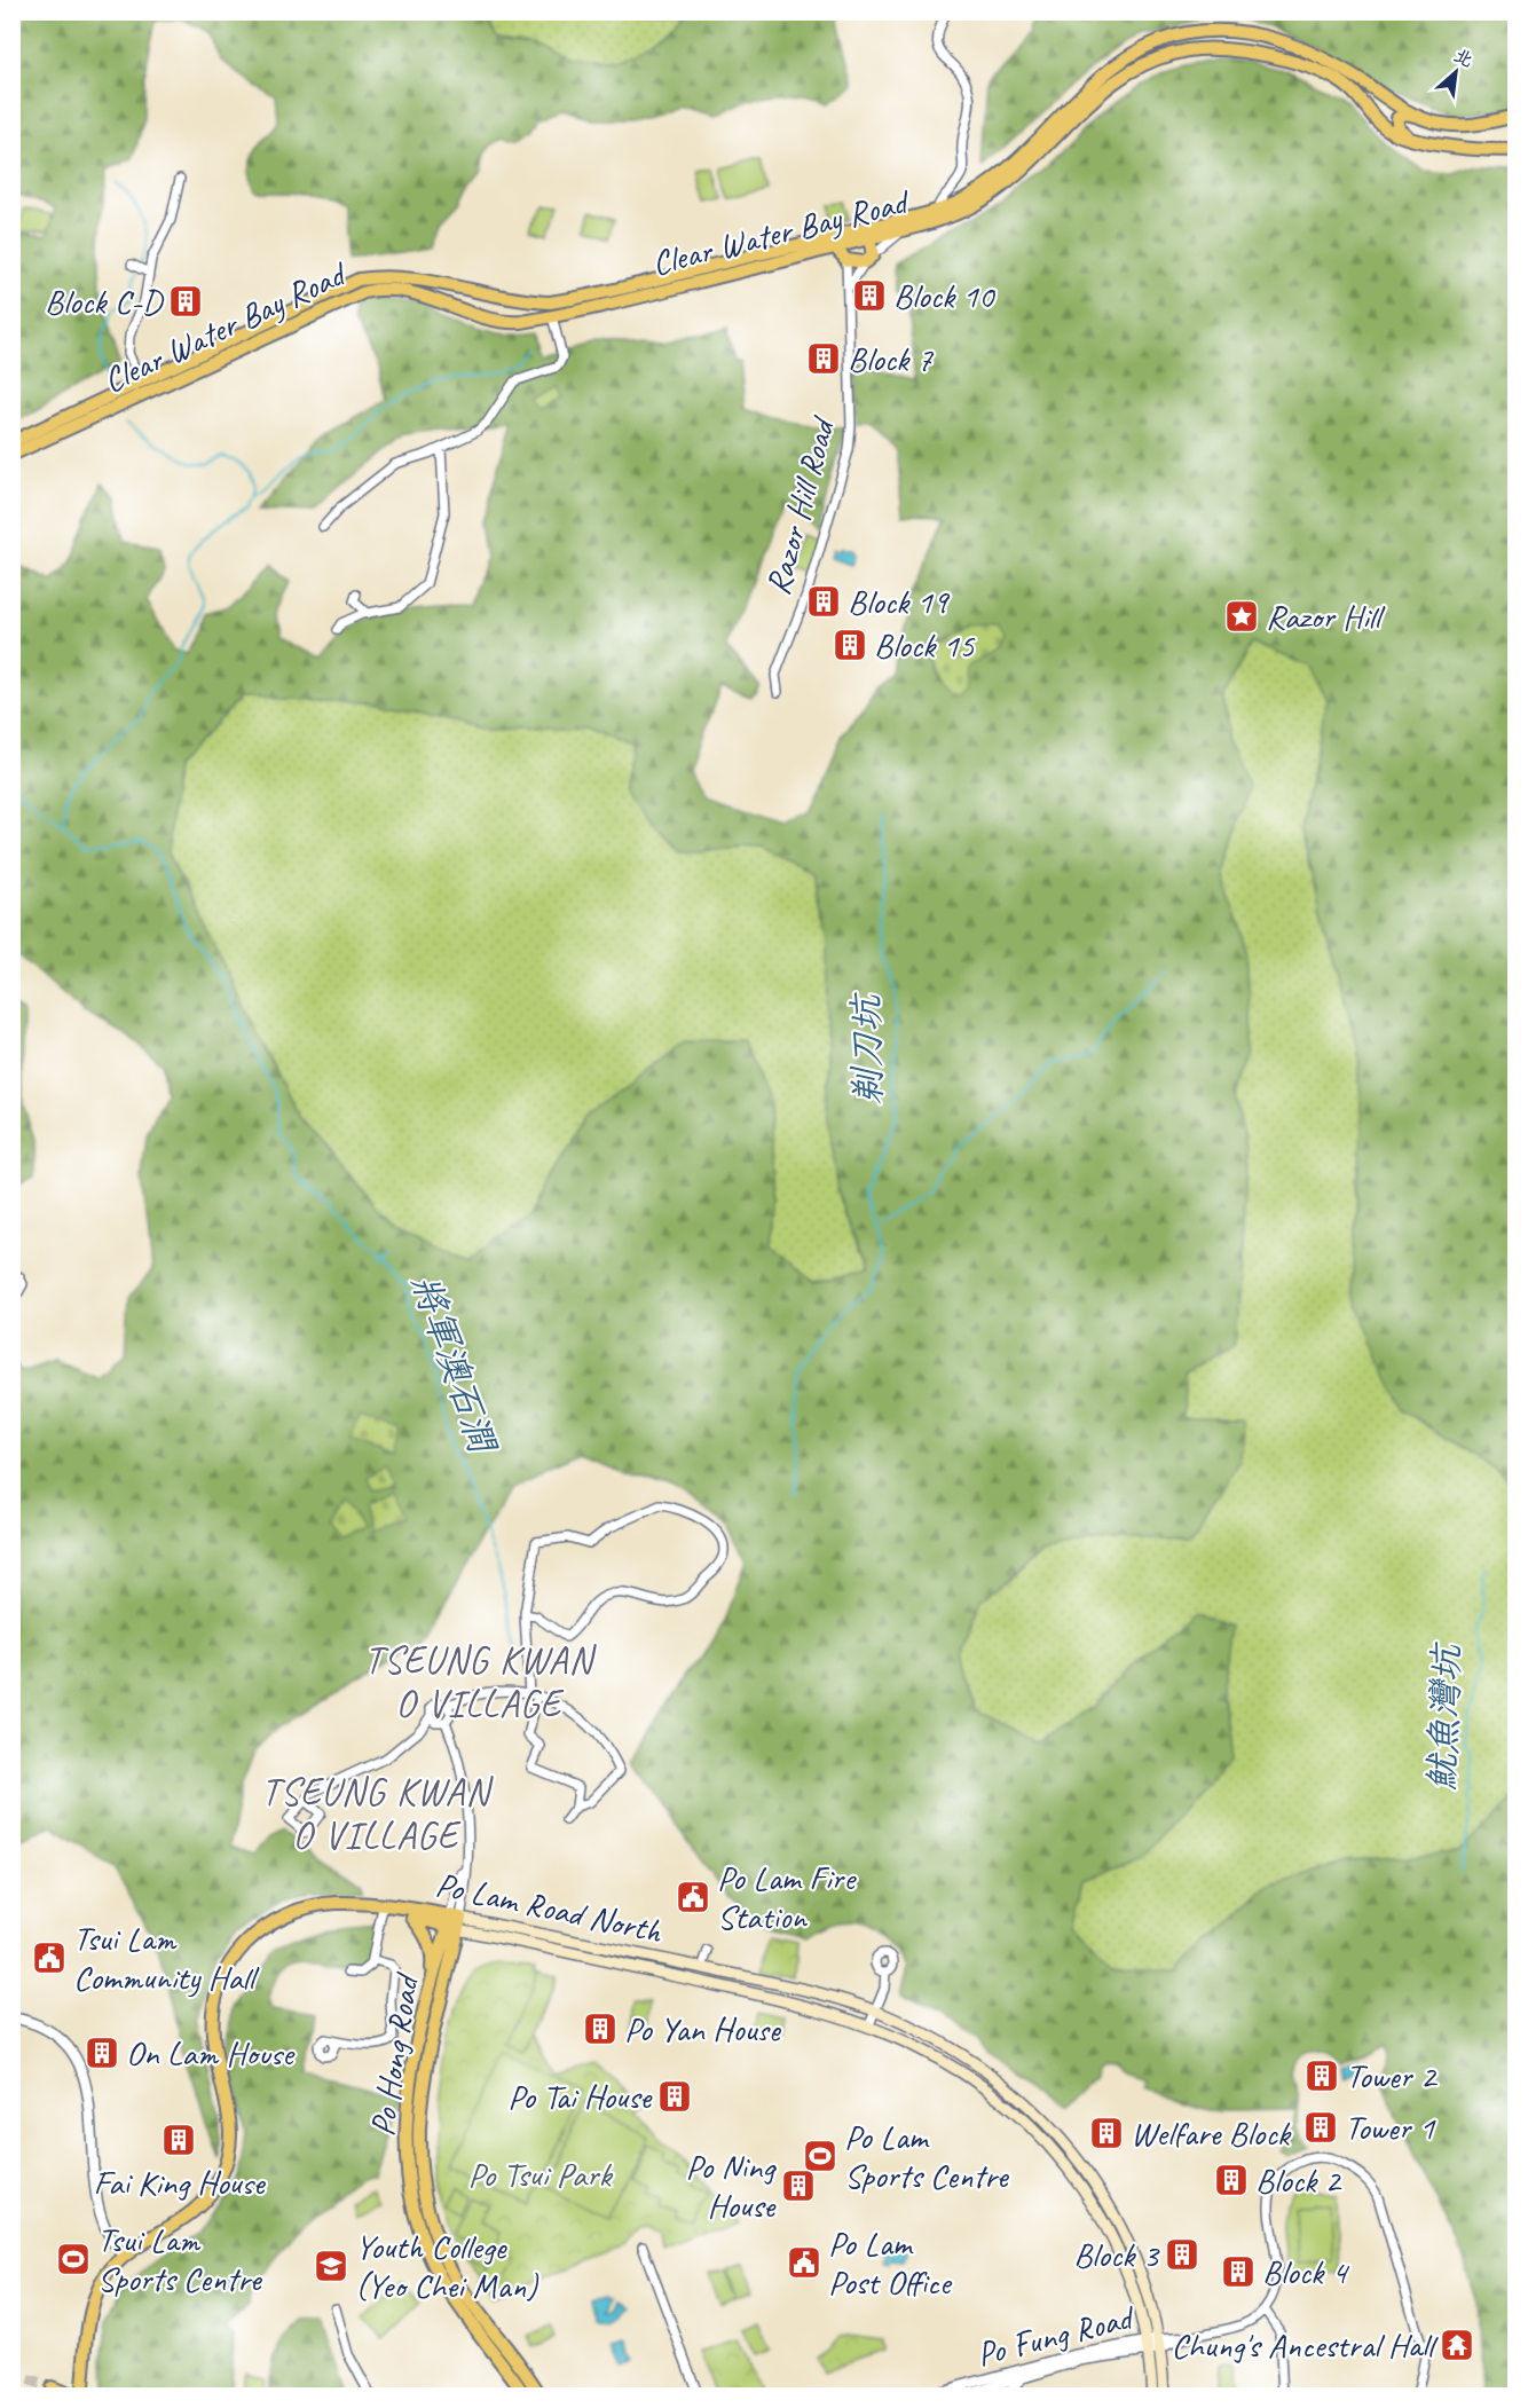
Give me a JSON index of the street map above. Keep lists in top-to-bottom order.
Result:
{
  "streets": {
    "main road": ["Clear Water Bay Road", "Po Lam Road North", "Po Hong Road"],
    "street": ["Razor Hill Road", "Po Fung Road"]
  },
  "crossings": [
    ["Po Lam Road North", "Po Hong Road"],
    ["Po Lam Road North", "Po Fung Road"]
  ],
  "districts": ["TSEUNG KWAN O VILLAGE", "TSEUNG KWAN O VILLAGE"],
  "water": ["剃刀坑", "將軍澳石澗", "魷魚灣坑"],
  "parks": ["Po Tsui Park"],
  "places": {
    "building": [
      "Block 10",
      "Block C-D",
      "Block 7",
      "Block 19",
      "Block 15",
      "Po Yan House",
      "On Lam House",
      "Tower 2",
      "Po Tai House",
      "Tower 1",
      "Welfare Block",
      "Fai King House",
      "Block 2",
      "Po Ning House",
      "Block 3",
      "Block 4"
    ],
    "place": ["Razor Hill"],
    "public building": ["Po Lam Fire Station", "Tsui Lam Community Hall", "Po Lam Post Office"],
    "sports": ["Po Lam Sports Centre", "Tsui Lam Sports Centre"],
    "school or university": ["Youth College (Yeo Chei Man)"],
    "temple": ["Chung's Ancestral Hall"]
  },
  "north": "top right"
}
